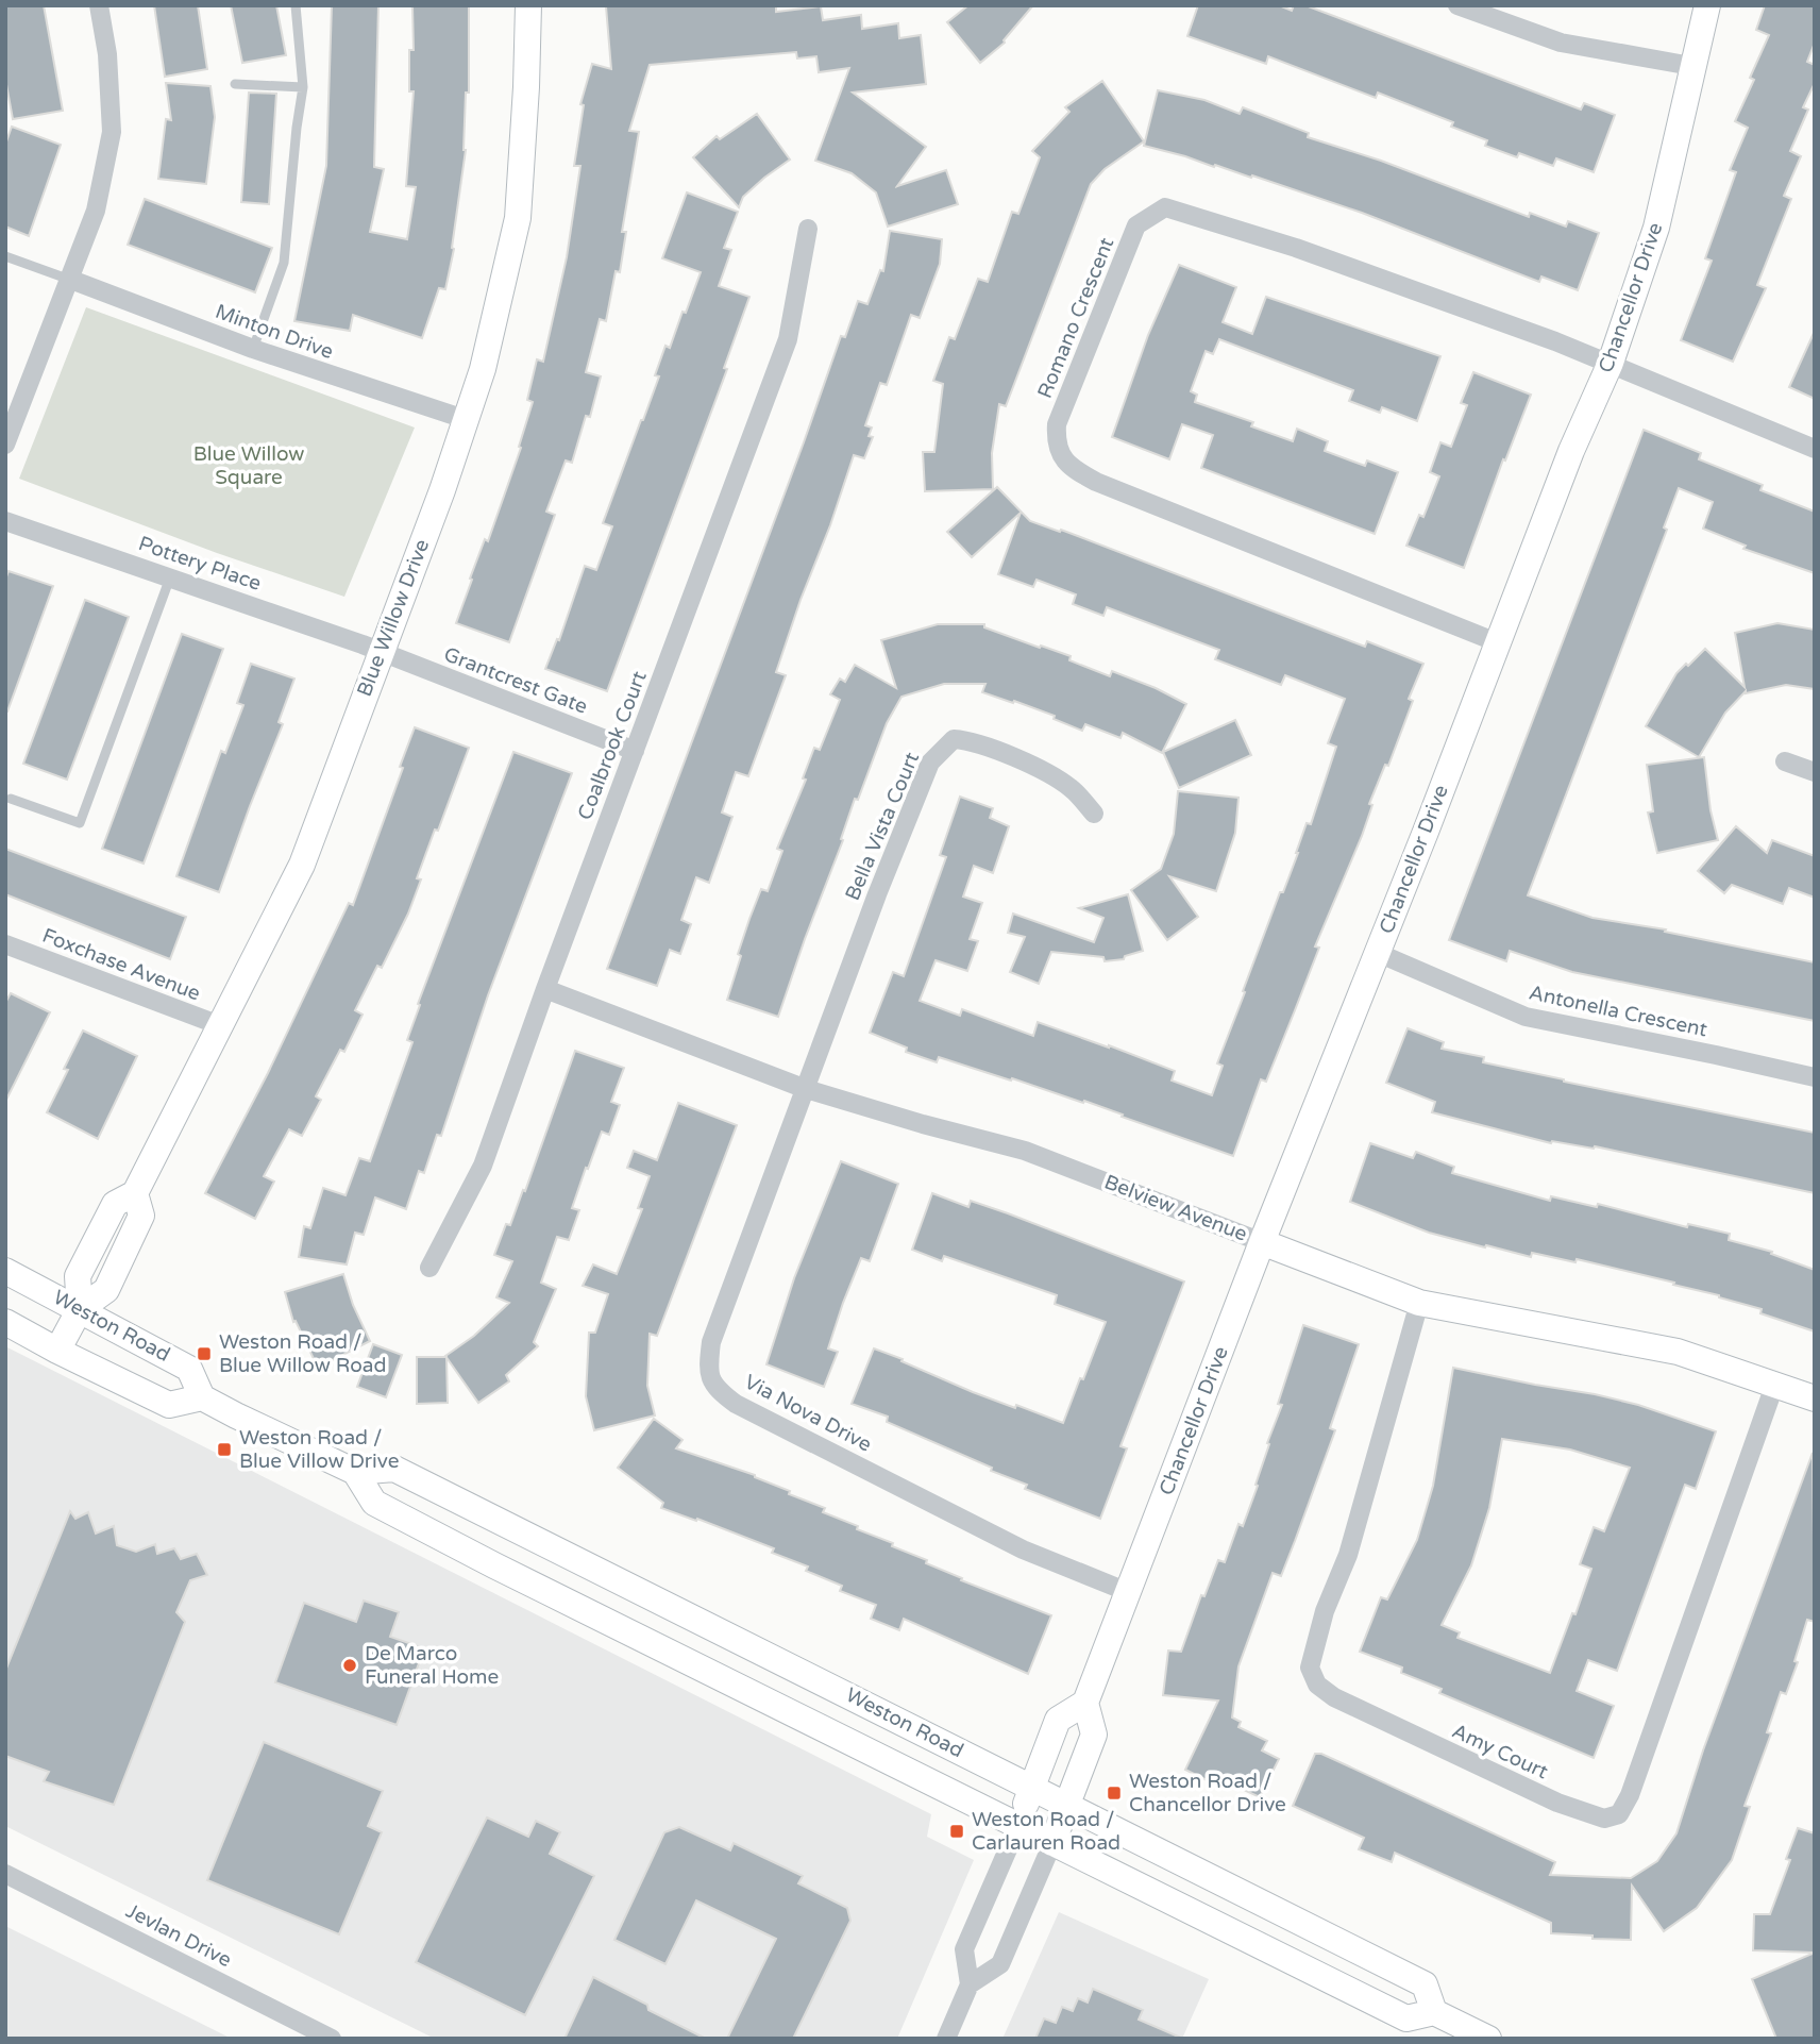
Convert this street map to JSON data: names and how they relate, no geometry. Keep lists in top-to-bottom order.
{
  "streets": {
    "street": [
      "Chancellor Drive",
      "Romano Crescent",
      "Minton Drive",
      "Pottery Place",
      "Blue Willow Drive",
      "Grantcrest Gate",
      "Coalbrook Court",
      "Bella Vista Court",
      "Foxchase Avenue",
      "Antonella Crescent",
      "Belview Avenue",
      "Weston Road",
      "Via Nova Drive",
      "Amy Court",
      "Jevlan Drive"
    ]
  },
  "crossings": [
    ["Chancellor Drive", "Romano Crescent"],
    ["Chancellor Drive", "Antonella Crescent"],
    ["Chancellor Drive", "Belview Avenue"],
    ["Chancellor Drive", "Via Nova Drive"],
    ["Minton Drive", "Blue Willow Drive"],
    ["Pottery Place", "Blue Willow Drive"],
    ["Pottery Place", "Grantcrest Gate"],
    ["Blue Willow Drive", "Grantcrest Gate"],
    ["Blue Willow Drive", "Foxchase Avenue"],
    ["Blue Willow Drive", "Weston Road"],
    ["Grantcrest Gate", "Coalbrook Court"],
    ["Coalbrook Court", "Belview Avenue"],
    ["Bella Vista Court", "Belview Avenue"],
    ["Bella Vista Court", "Via Nova Drive"],
    ["Belview Avenue", "Via Nova Drive"],
    ["Belview Avenue", "Amy Court"]
  ],
  "parks": ["Blue Willow Square"],
  "places": {
    "transit": [
      "Weston Road / Blue Willow Road",
      "Weston Road / Blue Villow Drive",
      "Weston Road / Chancellor Drive",
      "Weston Road / Carlauren Road"
    ],
    "other": ["De Marco Funeral Home"]
  }
}
